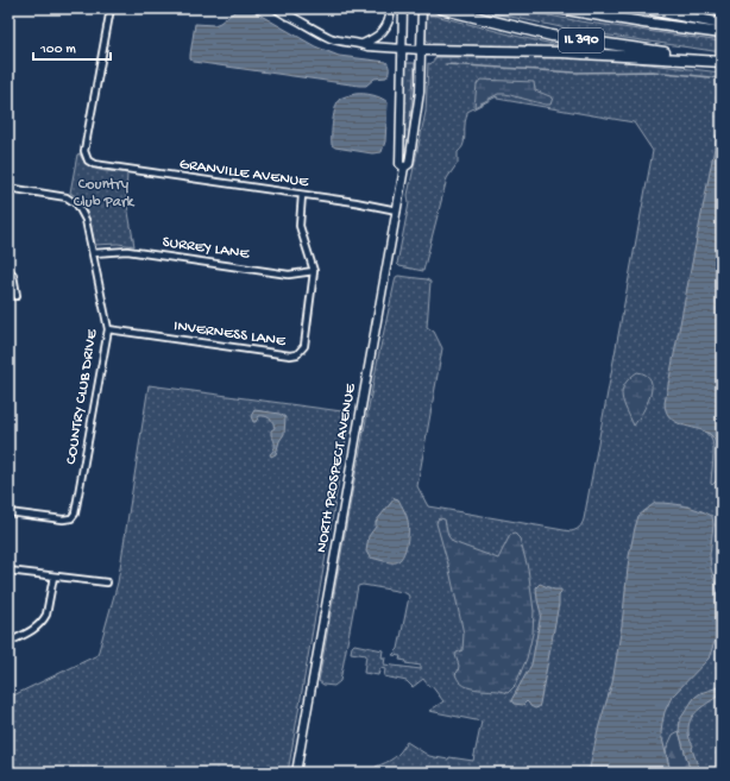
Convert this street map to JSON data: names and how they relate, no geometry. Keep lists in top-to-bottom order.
{
  "streets": {
    "highway": ["IL 390"],
    "main road": ["NORTH PROSPECT AVENUE"],
    "street": [
      "GRANVILLE AVENUE",
      "SURREY LANE",
      "INVERNESS LANE",
      "COUNTRY CLUB DRIVE"
    ]
  },
  "crossings": [
    ["GRANVILLE AVENUE", "INVERNESS LANE"],
    ["GRANVILLE AVENUE", "NORTH PROSPECT AVENUE"],
    ["SURREY LANE", "INVERNESS LANE"],
    ["SURREY LANE", "COUNTRY CLUB DRIVE"],
    ["INVERNESS LANE", "COUNTRY CLUB DRIVE"]
  ],
  "parks": ["Country Club Park"],
  "scale_bar": "100 m"
}
